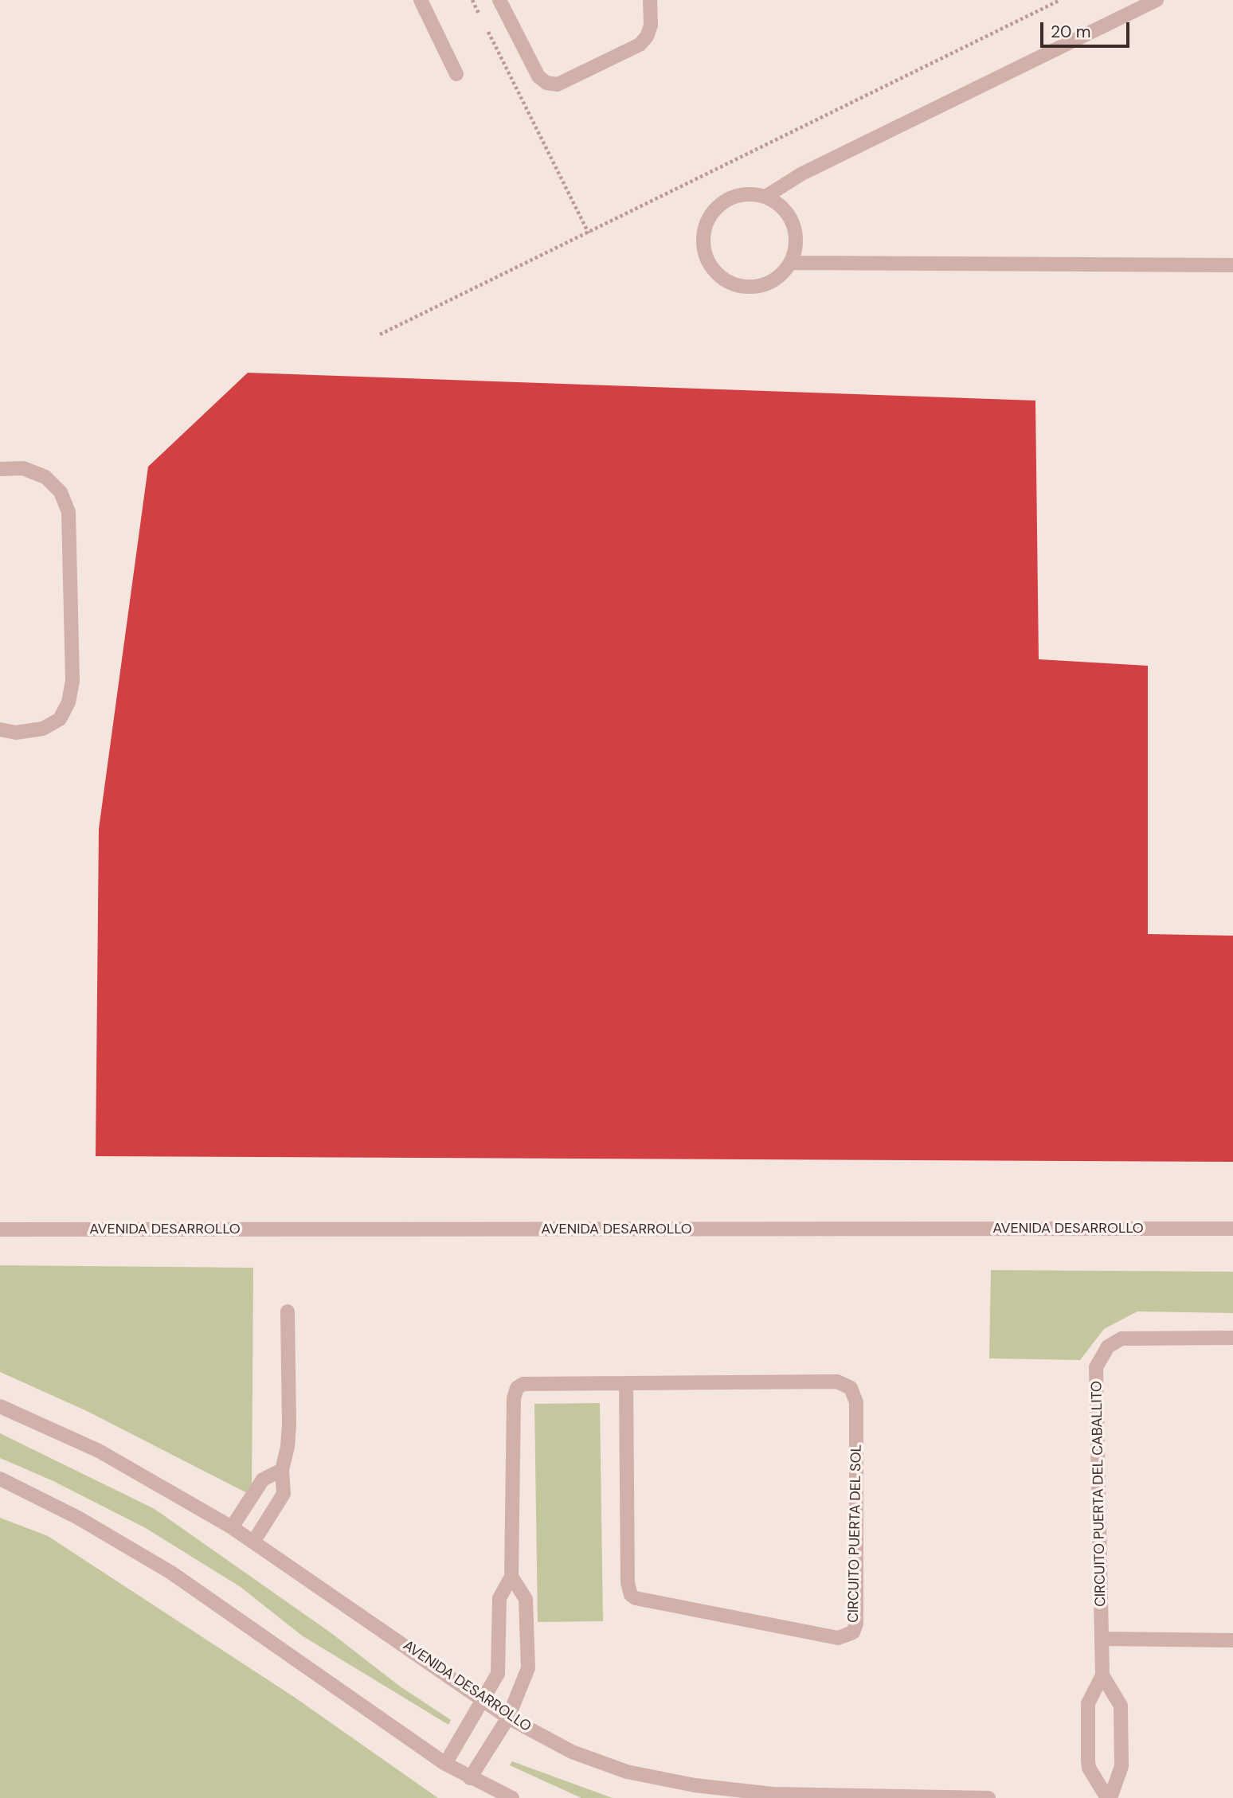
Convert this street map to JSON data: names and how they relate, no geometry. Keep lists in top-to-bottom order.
{
  "streets": {
    "street": ["AVENIDA DESARROLLO", "CIRCUITO PUERTA DEL CABALLITO", "CIRCUITO PUERTA DEL SOL"]
  },
  "crossings": [
    ["AVENIDA DESARROLLO", "CIRCUITO PUERTA DEL SOL"]
  ],
  "scale_bar": "20 m"
}
